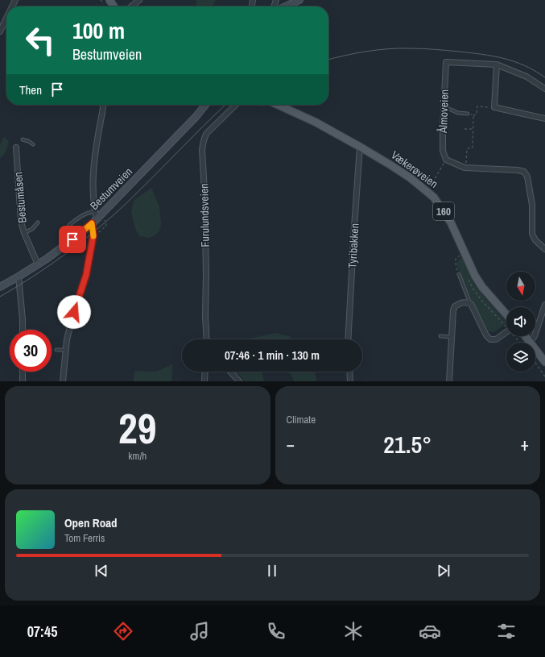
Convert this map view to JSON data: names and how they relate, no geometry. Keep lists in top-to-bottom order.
{
  "streets": {
    "main road": ["Vækerøveien", "160"],
    "street": [
      "Ålmoveien",
      "Bestumveien",
      "Bestumåsen",
      "Furulundsveien",
      "Tyribakken"
    ]
  },
  "crossings": [
    ["Vækerøveien", "Tyribakken"],
    ["Bestumveien", "Bestumåsen"]
  ],
  "north": "bottom",
  "page": {
    "turn": ["100 m", "Bestumveien"],
    "then": "Then",
    "limit": "30",
    "trip": "07:46 · 1 min · 130 m",
    "tile": [
      ["29", "km/h"],
      "Climate"
    ],
    "heat": ["−", "21.5°", "+"],
    "song": ["Open Road", "Tom Ferris"],
    "tabs": "07:45"
  }
}
